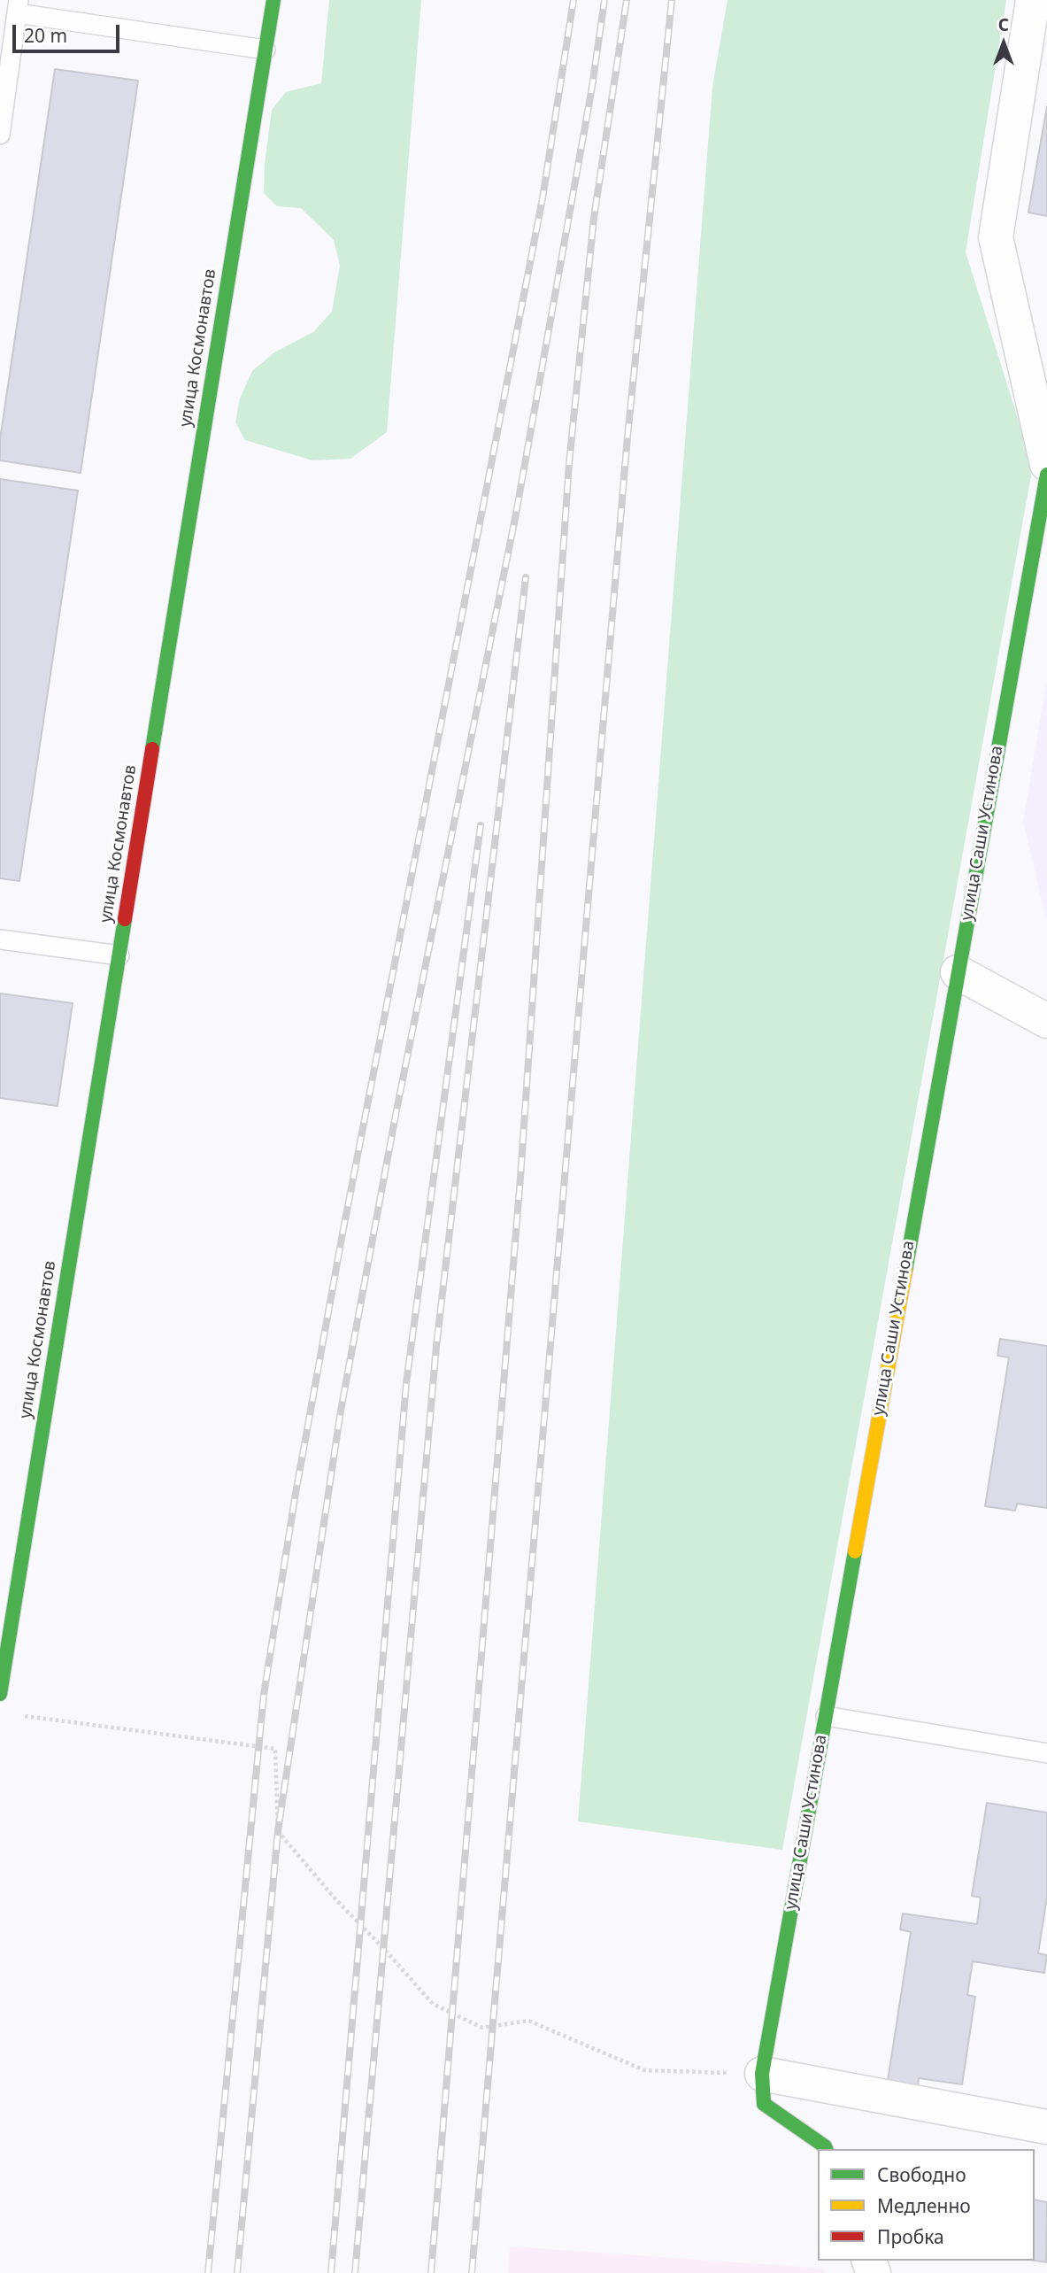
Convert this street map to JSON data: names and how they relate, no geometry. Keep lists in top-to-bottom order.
{
  "streets": {
    "street": ["улица Космонавтов", "улица Саши Устинова"]
  },
  "legend": ["Свободно", "Медленно", "Пробка"],
  "scale_bar": "20 m",
  "north": "top"
}
